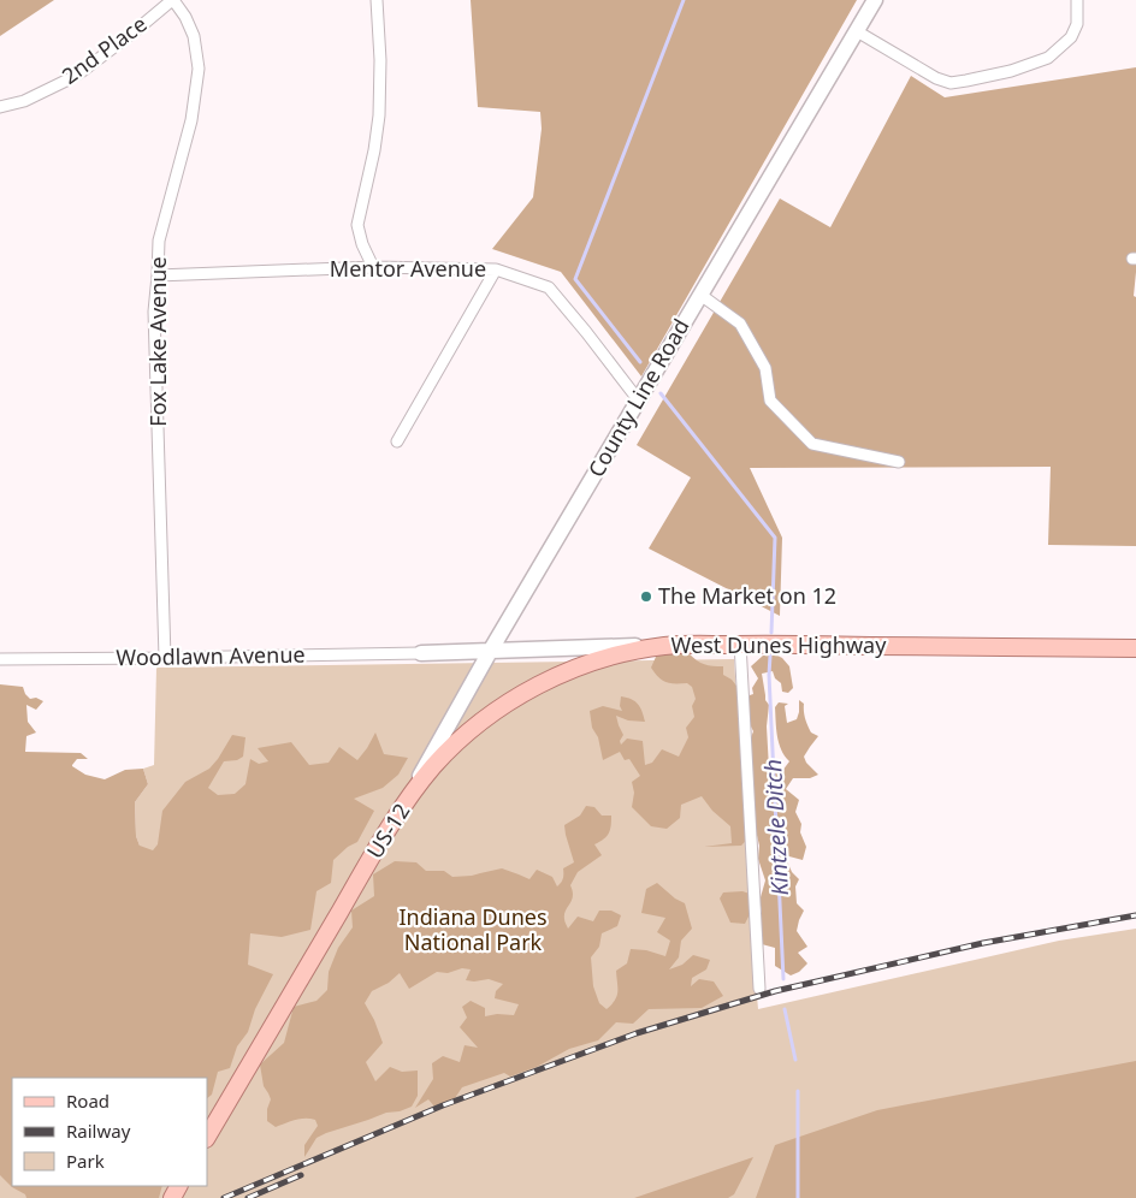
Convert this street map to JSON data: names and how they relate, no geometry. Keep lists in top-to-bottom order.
{
  "streets": {
    "main road": ["West Dunes Highway", "US-12"],
    "street": [
      "2nd Place",
      "Mentor Avenue",
      "Fox Lake Avenue",
      "County Line Road",
      "Woodlawn Avenue"
    ]
  },
  "crossings": [
    ["2nd Place", "Fox Lake Avenue"],
    ["Mentor Avenue", "Fox Lake Avenue"],
    ["Mentor Avenue", "County Line Road"],
    ["Fox Lake Avenue", "Woodlawn Avenue"],
    ["County Line Road", "West Dunes Highway"],
    ["County Line Road", "US-12"],
    ["West Dunes Highway", "Woodlawn Avenue"],
    ["West Dunes Highway", "US-12"]
  ],
  "water": ["Kintzele Ditch"],
  "parks": ["Indiana Dunes National Park"],
  "places": ["The Market on 12"],
  "legend": ["Road", "Railway", "Park"]
}
